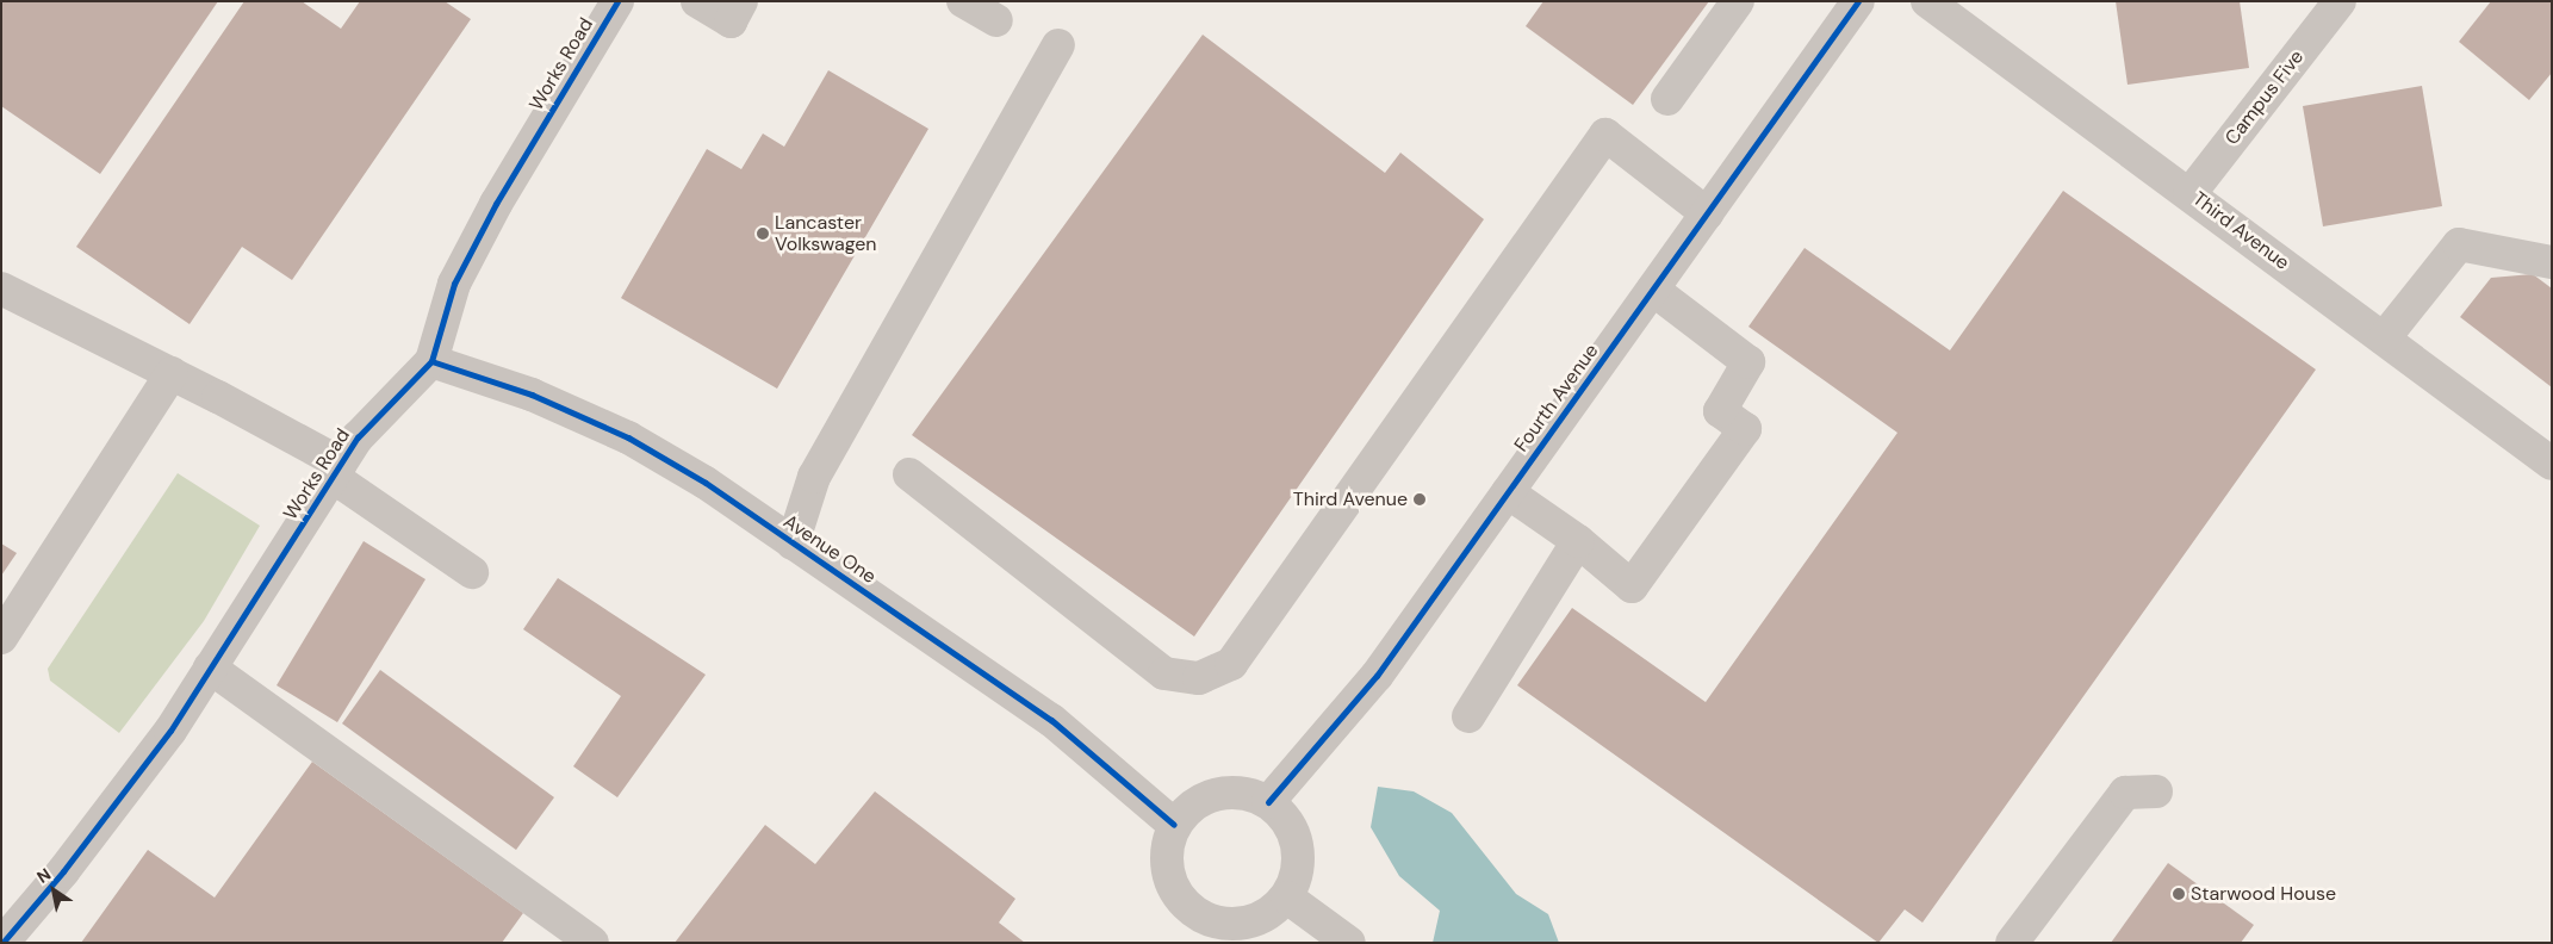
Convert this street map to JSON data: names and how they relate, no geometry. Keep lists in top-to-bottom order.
{
  "streets": {
    "street": [
      "Works Road",
      "Campus Five",
      "Third Avenue",
      "Fourth Avenue",
      "Avenue One"
    ]
  },
  "crossings": [
    ["Works Road", "Avenue One"],
    ["Campus Five", "Third Avenue"],
    ["Fourth Avenue", "Avenue One"]
  ],
  "places": ["Lancaster Volkswagen", "Third Avenue", "Starwood House"],
  "north": "top left"
}
